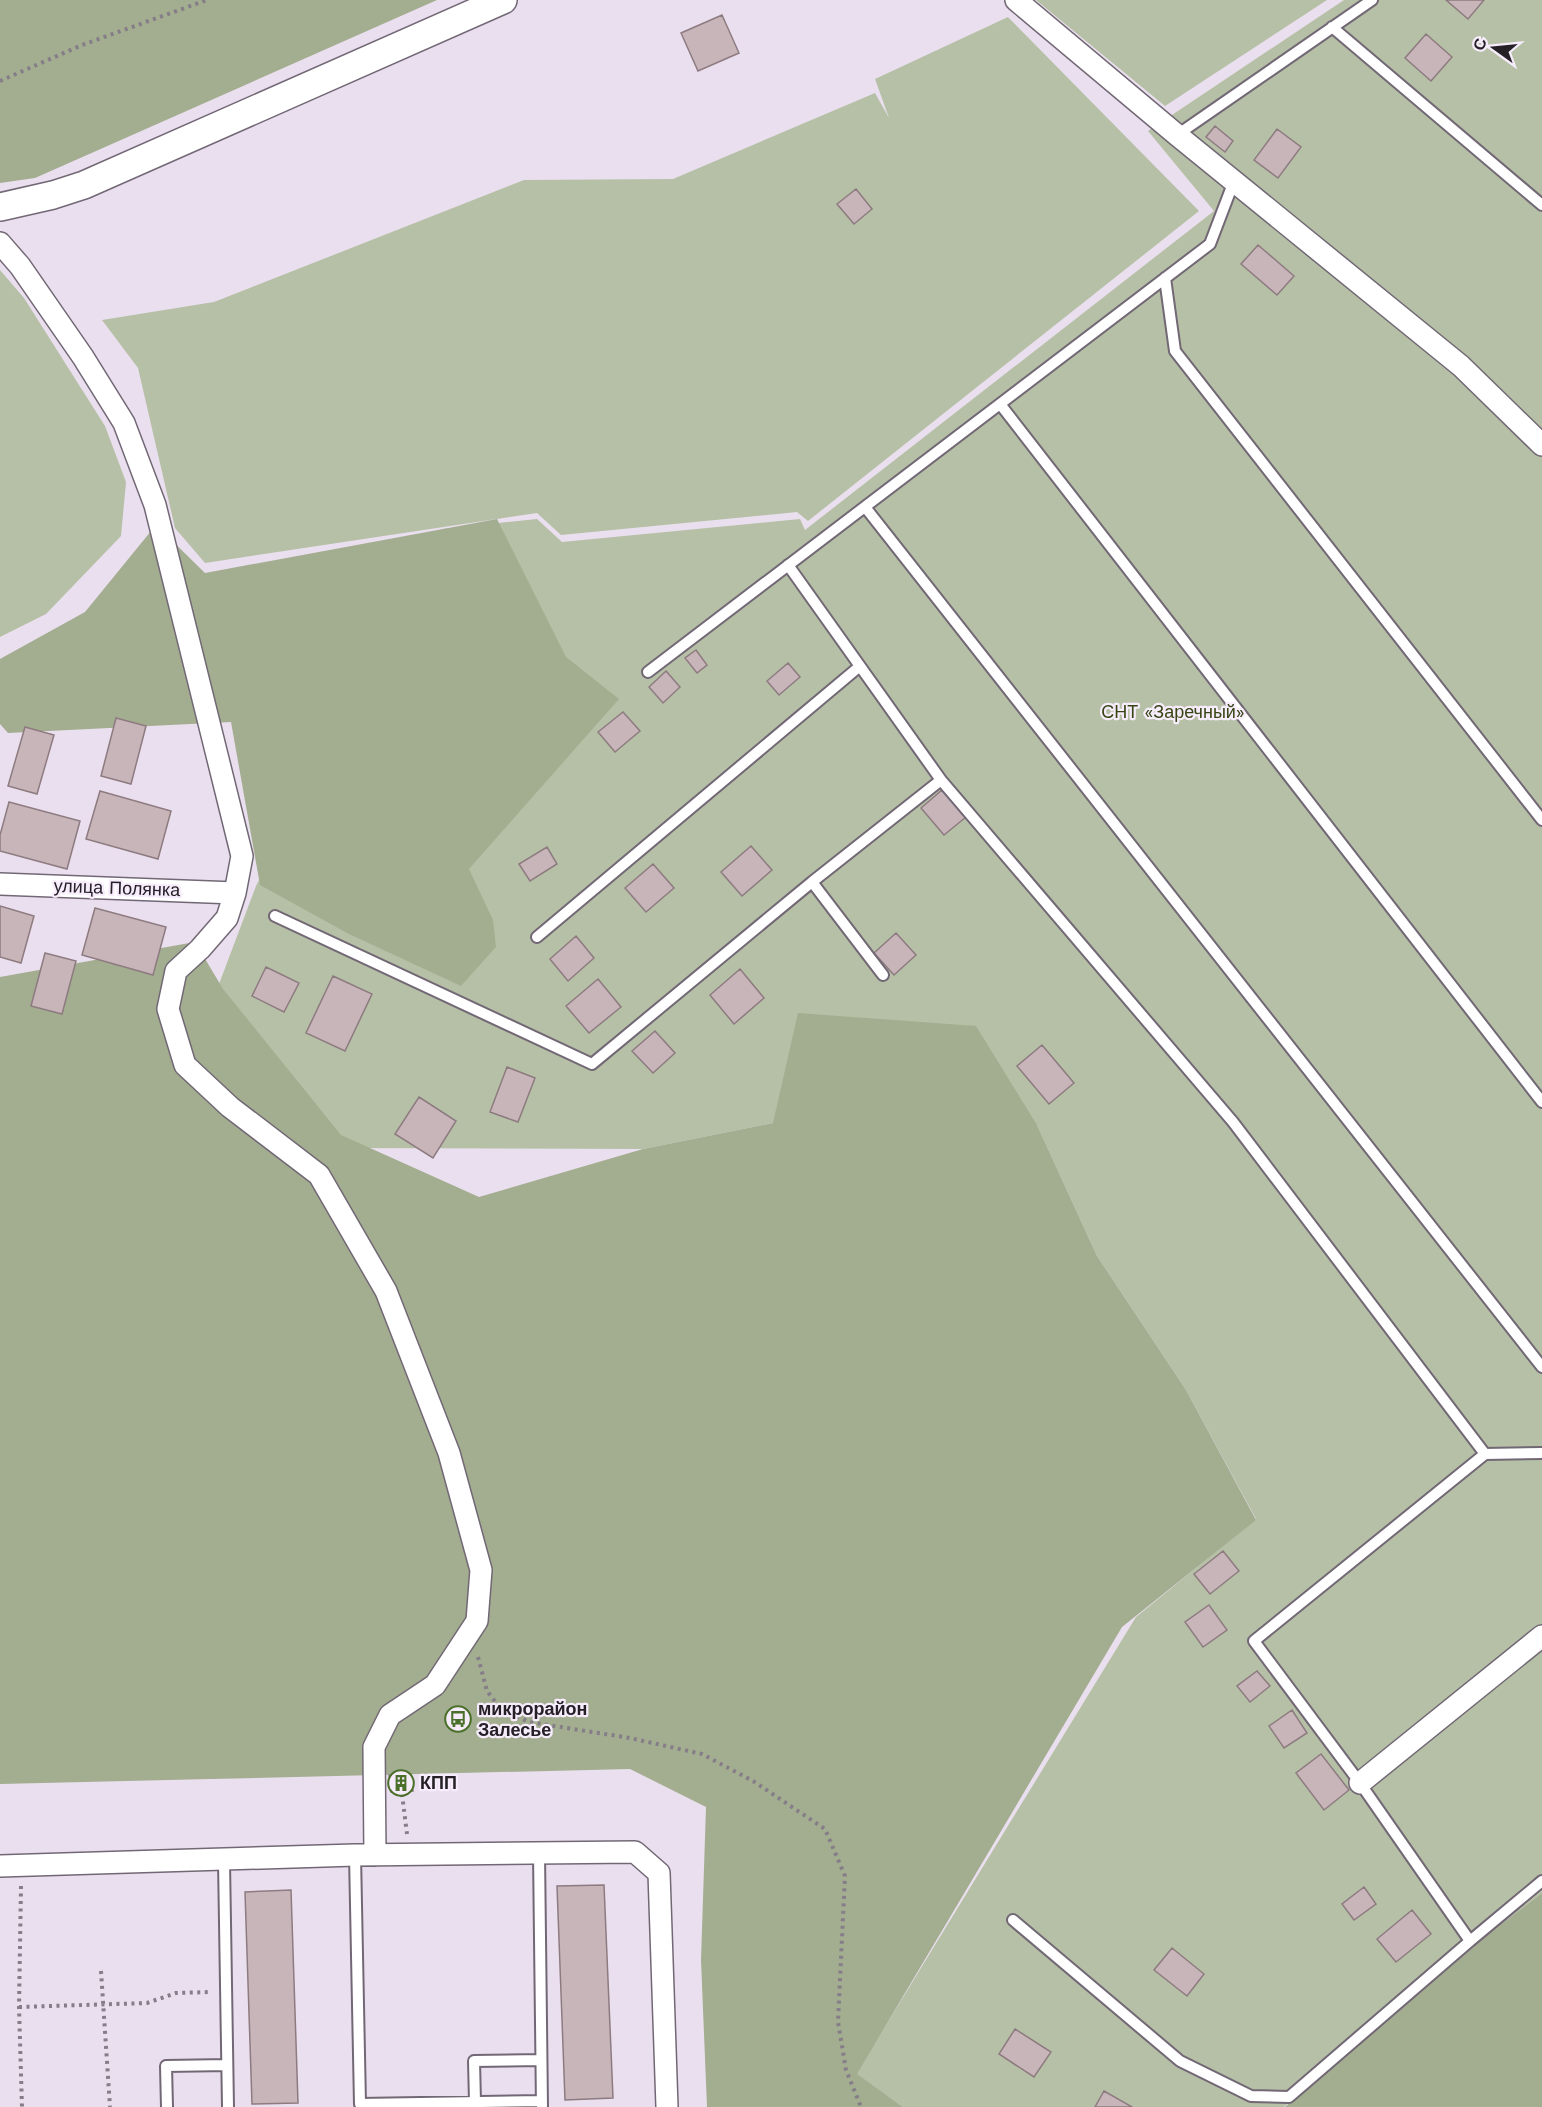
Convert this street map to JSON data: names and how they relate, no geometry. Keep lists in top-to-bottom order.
{
  "streets": {
    "street": ["улица Полянка"]
  },
  "parks": ["СНТ «Заречный»"],
  "places": {
    "bus stop": ["микрорайон Залесье"],
    "building": ["КПП"]
  },
  "north": "left"
}
